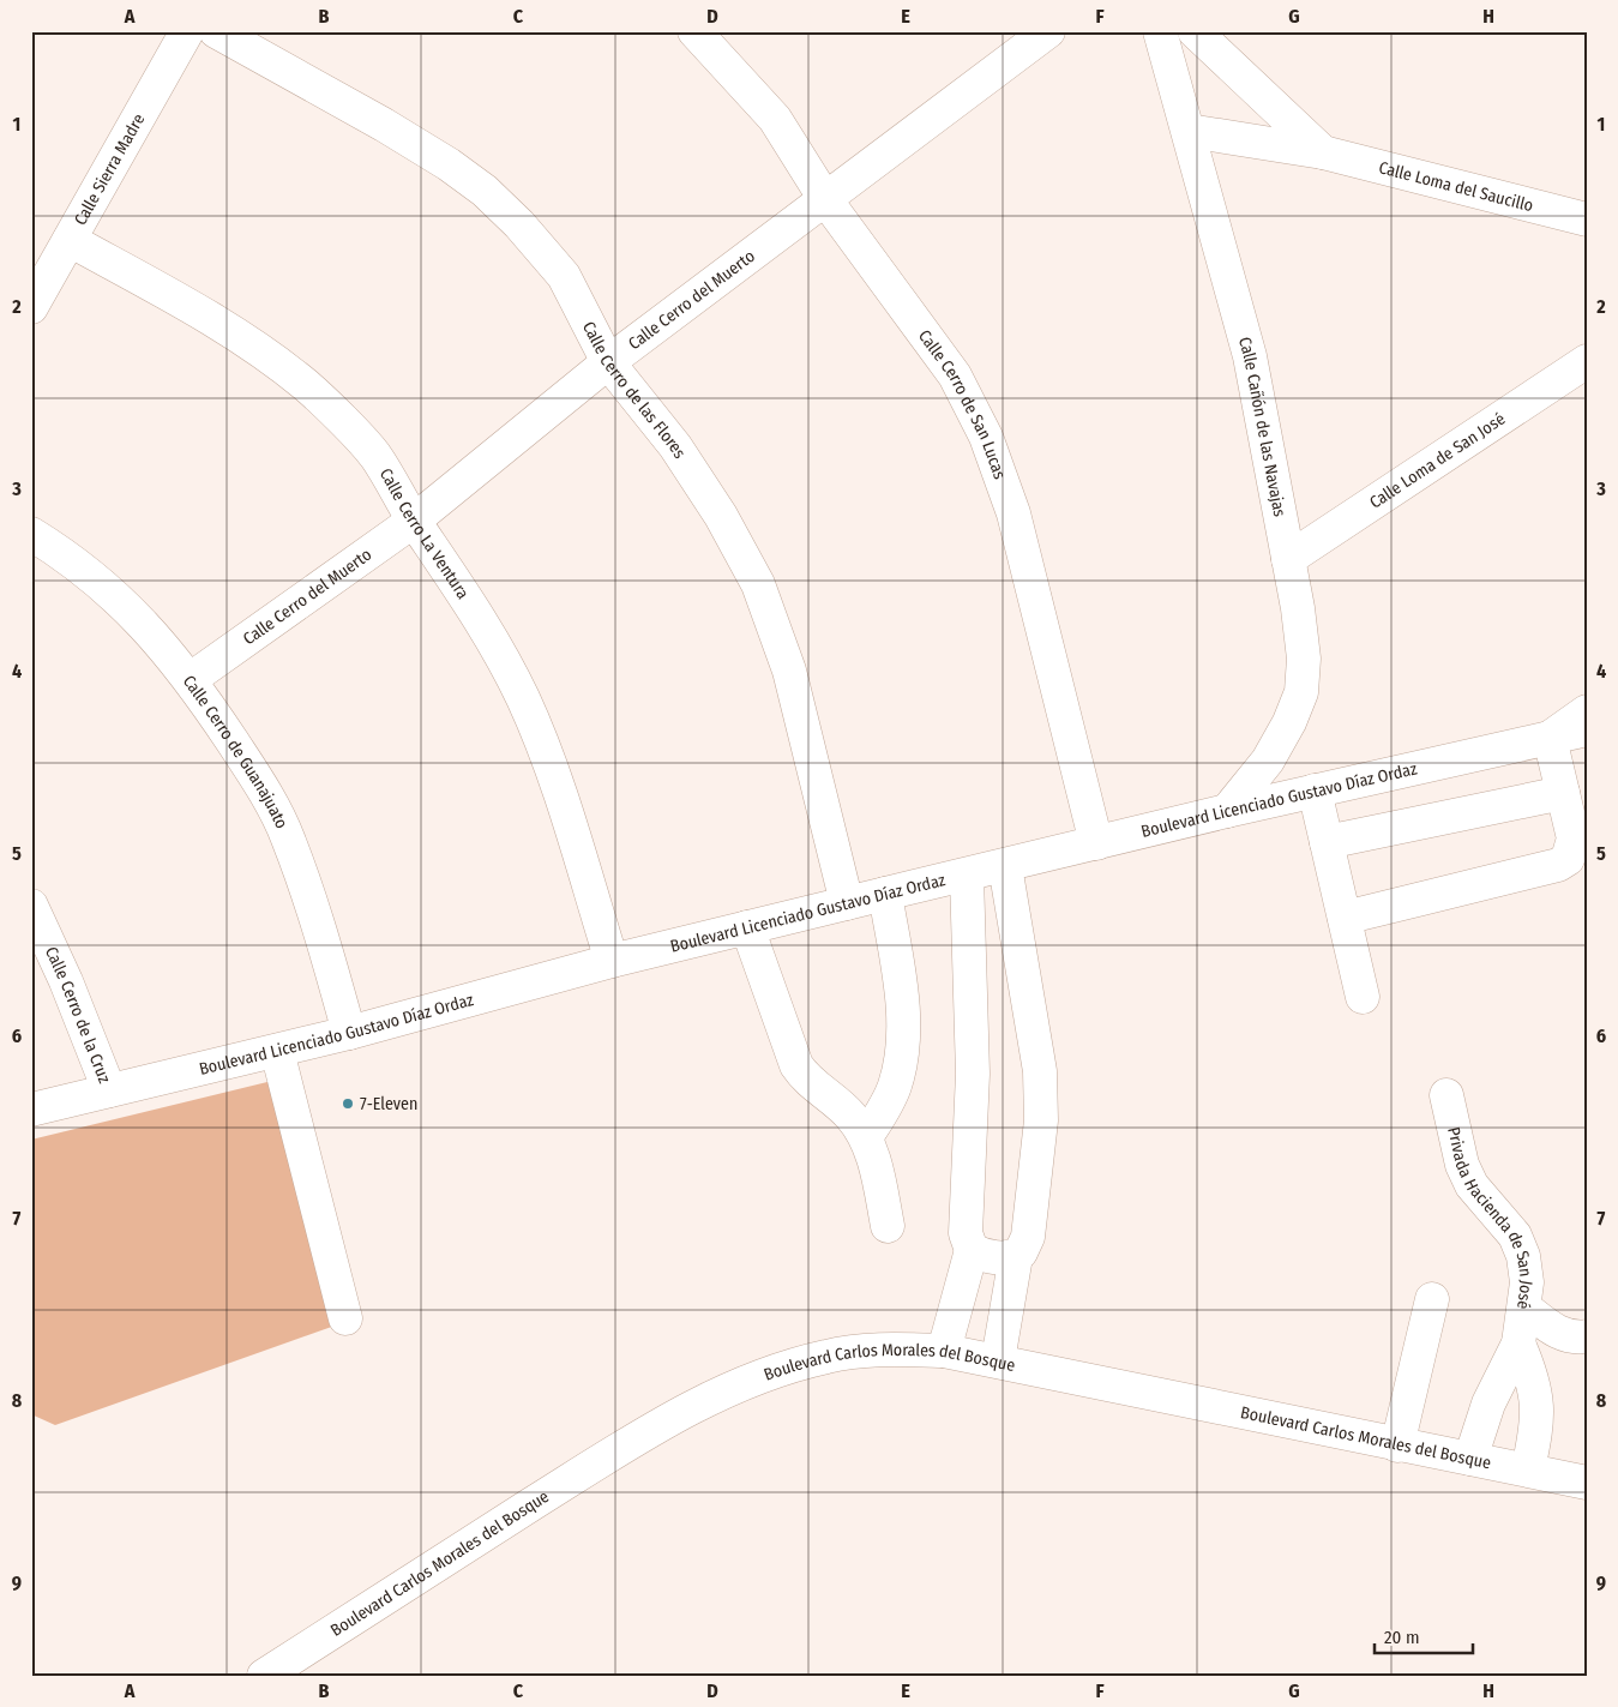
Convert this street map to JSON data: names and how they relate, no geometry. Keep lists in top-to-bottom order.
{
  "streets": {
    "street": [
      "Calle Sierra Madre",
      "Calle Loma del Saucillo",
      "Calle Cerro del Muerto",
      "Calle Cerro de las Flores",
      "Calle Cerro de San Lucas",
      "Calle Cañón de las Navajas",
      "Calle Loma de San José",
      "Calle Cerro La Ventura",
      "Calle Cerro de Guanajuato",
      "Boulevard Licenciado Gustavo Díaz Ordaz",
      "Calle Cerro de la Cruz",
      "Privada Hacienda de San José",
      "Boulevard Carlos Morales del Bosque"
    ]
  },
  "crossings": [
    ["Calle Sierra Madre", "Calle Cerro La Ventura"],
    ["Calle Loma del Saucillo", "Calle Cañón de las Navajas"],
    ["Calle Cerro del Muerto", "Calle Cerro de las Flores"],
    ["Calle Cerro del Muerto", "Calle Cerro de San Lucas"],
    ["Calle Cerro del Muerto", "Calle Cerro La Ventura"],
    ["Calle Cerro del Muerto", "Calle Cerro de Guanajuato"],
    ["Calle Cerro de las Flores", "Boulevard Licenciado Gustavo Díaz Ordaz"],
    ["Calle Cerro de San Lucas", "Boulevard Licenciado Gustavo Díaz Ordaz"],
    ["Calle Cañón de las Navajas", "Calle Loma de San José"],
    ["Calle Cañón de las Navajas", "Boulevard Licenciado Gustavo Díaz Ordaz"],
    ["Calle Cerro La Ventura", "Boulevard Licenciado Gustavo Díaz Ordaz"],
    ["Calle Cerro de Guanajuato", "Boulevard Licenciado Gustavo Díaz Ordaz"],
    ["Boulevard Licenciado Gustavo Díaz Ordaz", "Calle Cerro de la Cruz"]
  ],
  "places": ["7-Eleven"],
  "scale_bar": "20 m",
  "grid": {
    "columns": [
      "A",
      "B",
      "C",
      "D",
      "E",
      "F",
      "G",
      "H"
    ],
    "rows": [
      "1",
      "2",
      "3",
      "4",
      "5",
      "6",
      "7",
      "8",
      "9"
    ]
  }
}
